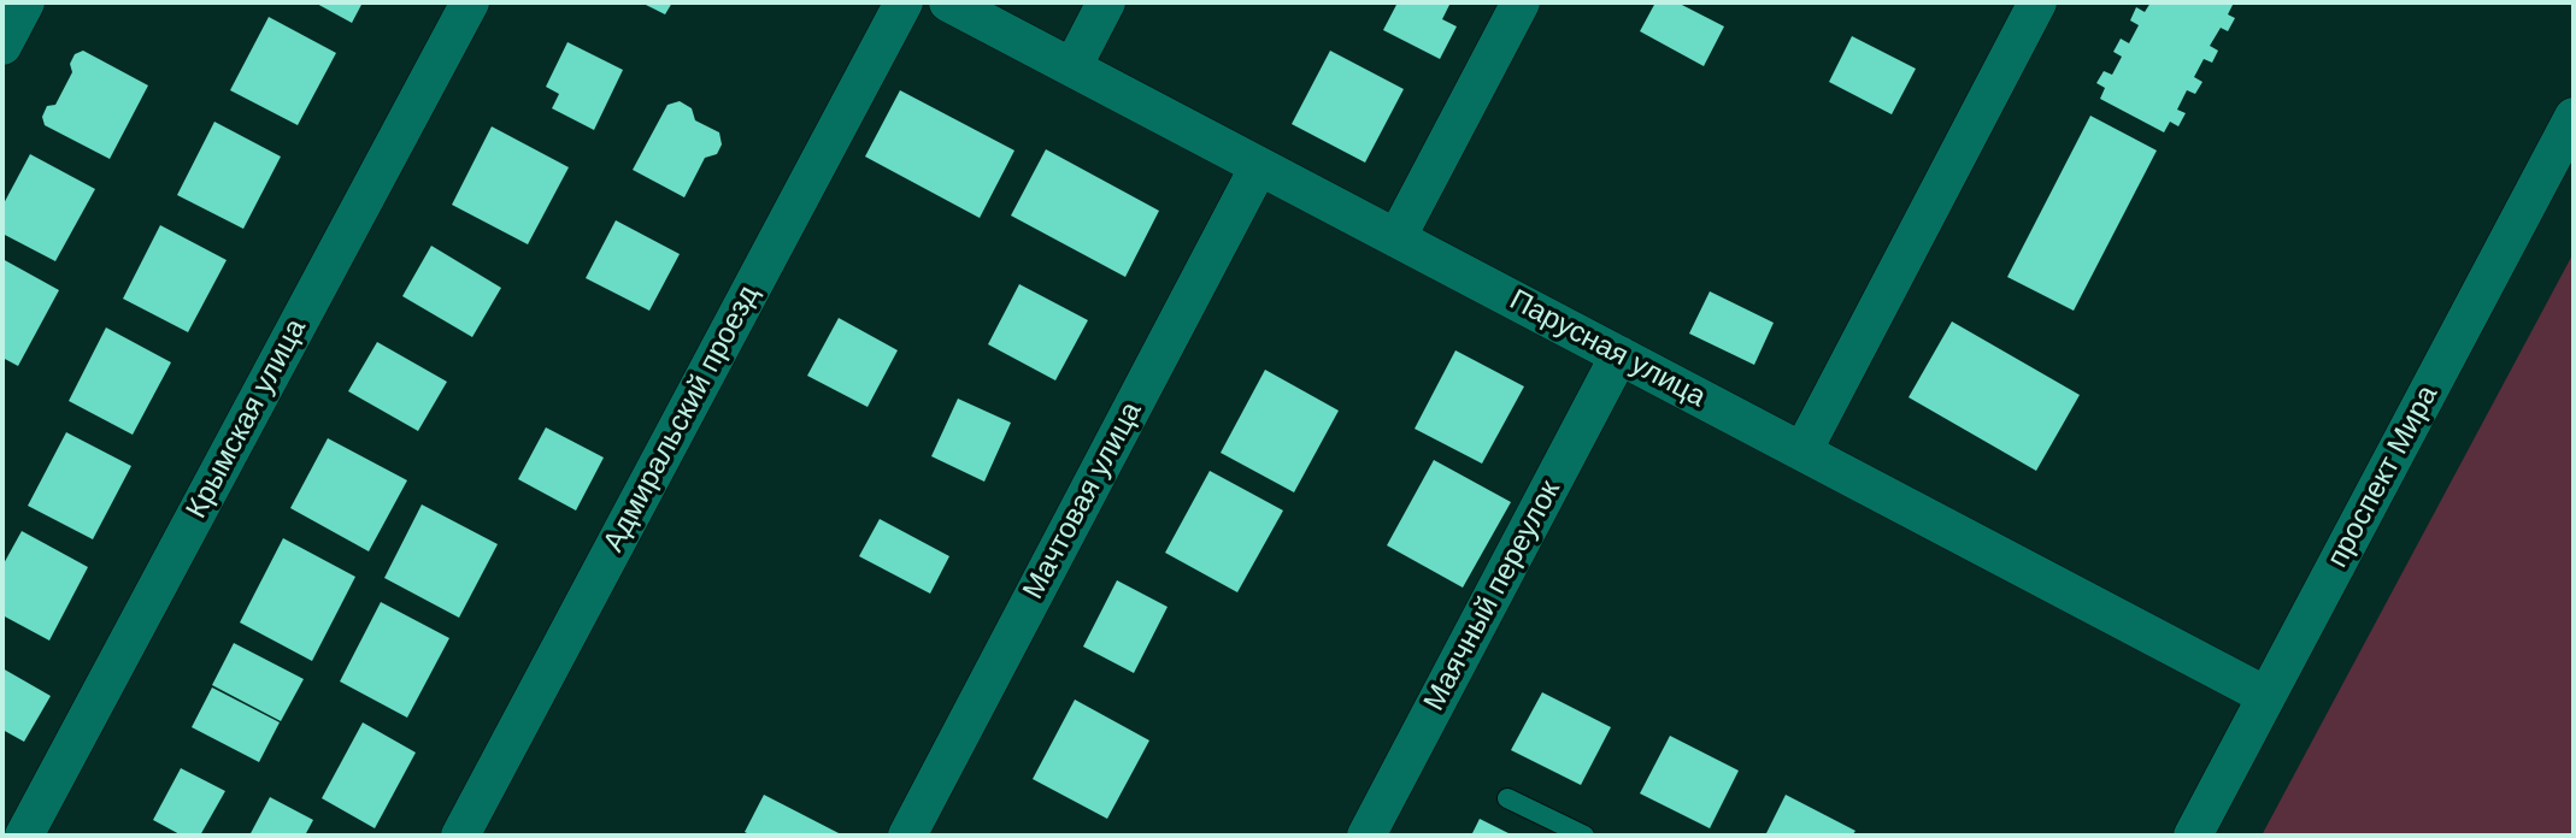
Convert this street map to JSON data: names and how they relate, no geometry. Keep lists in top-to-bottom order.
{
  "streets": {
    "street": [
      "Парусная улица",
      "Крымская улица",
      "Адмиральский проезд",
      "проспект Мира",
      "Мачтовая улица",
      "Маячный переулок"
    ]
  },
  "crossings": [
    ["Парусная улица", "проспект Мира"],
    ["Парусная улица", "Мачтовая улица"],
    ["Парусная улица", "Маячный переулок"]
  ]
}
